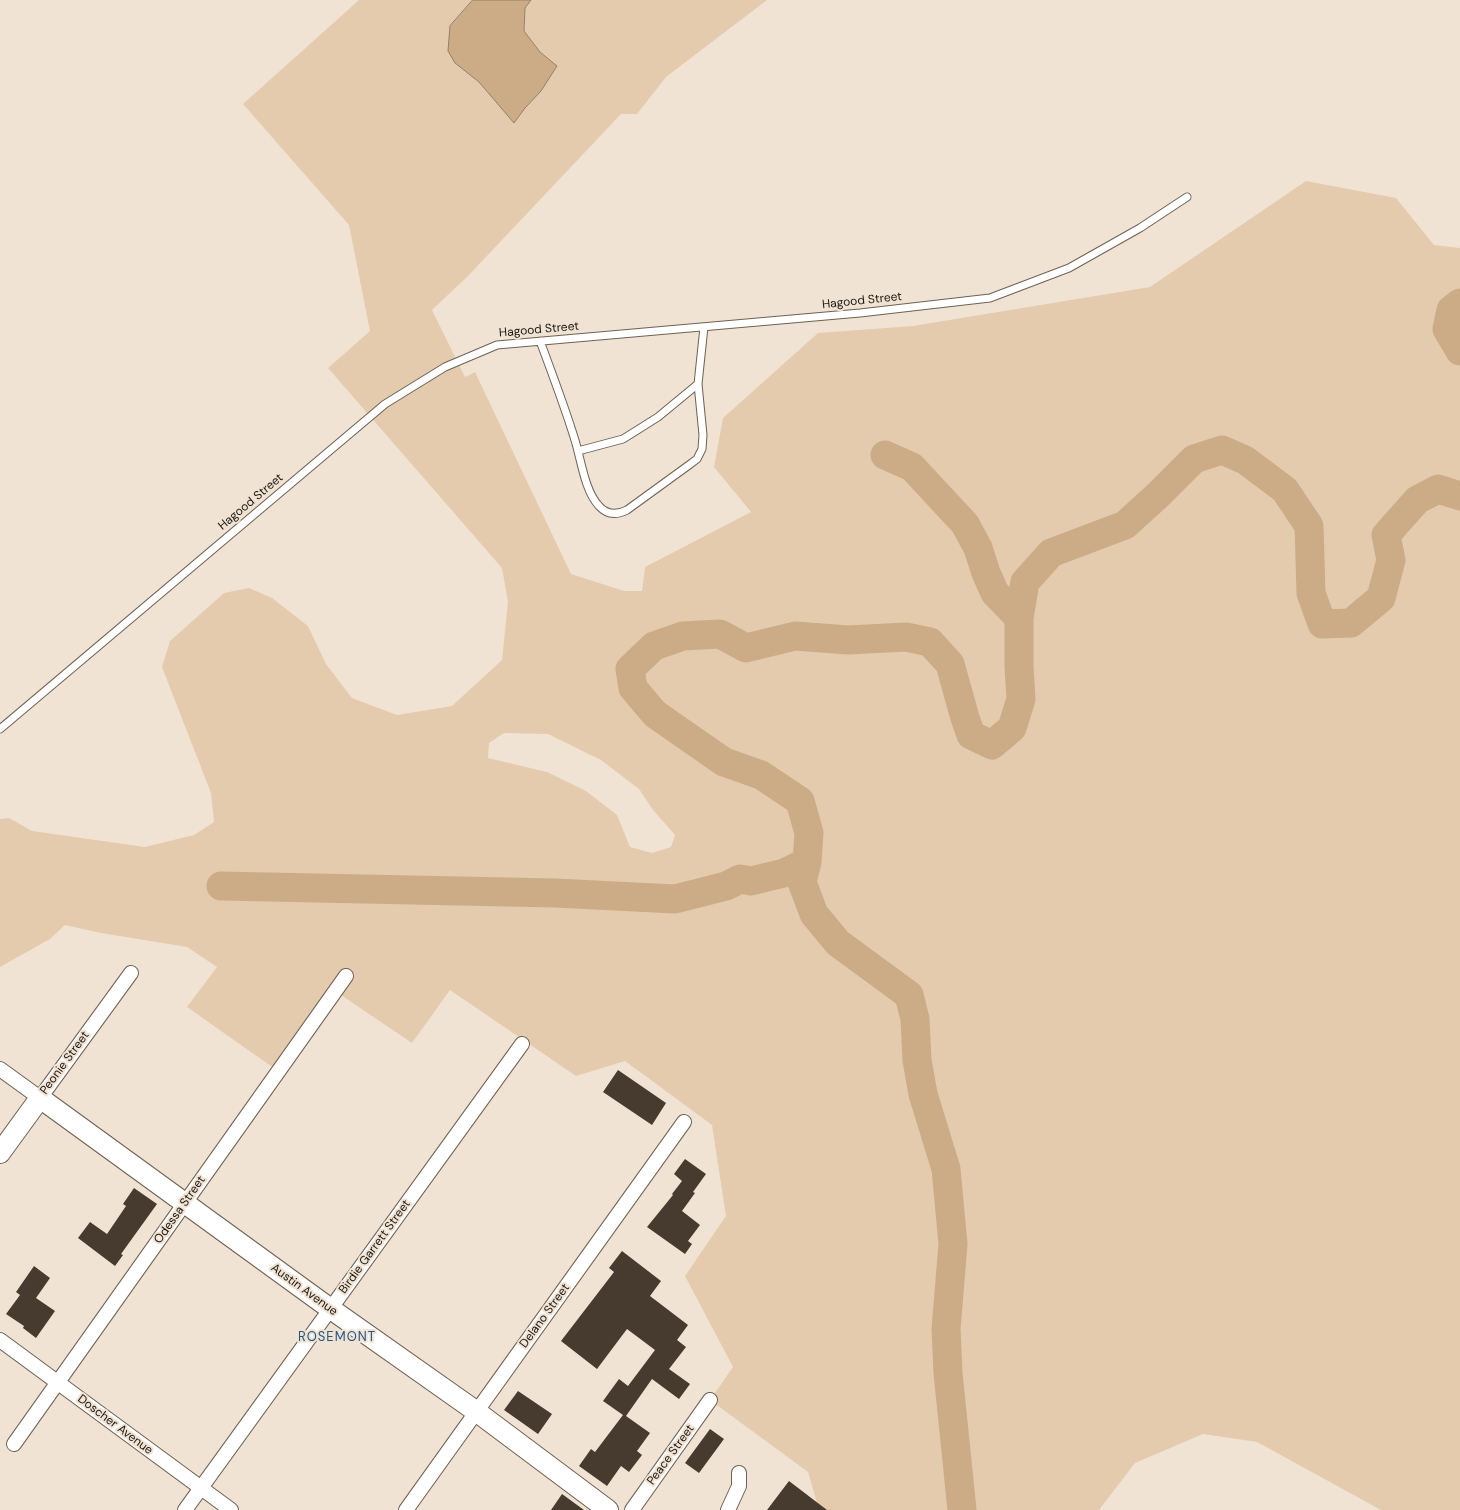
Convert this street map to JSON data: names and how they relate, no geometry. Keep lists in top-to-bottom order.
{
  "streets": {
    "street": [
      "Peonie Street",
      "Odessa Street",
      "Birdie Garrett Street",
      "Austin Avenue",
      "Delano Street",
      "Doscher Avenue",
      "Peace Street"
    ],
    "lane": ["Hagood Street"]
  },
  "crossings": [
    ["Peonie Street", "Austin Avenue"],
    ["Odessa Street", "Austin Avenue"],
    ["Odessa Street", "Doscher Avenue"],
    ["Birdie Garrett Street", "Austin Avenue"],
    ["Birdie Garrett Street", "Doscher Avenue"],
    ["Austin Avenue", "Delano Street"]
  ],
  "districts": ["ROSEMONT"]
}
